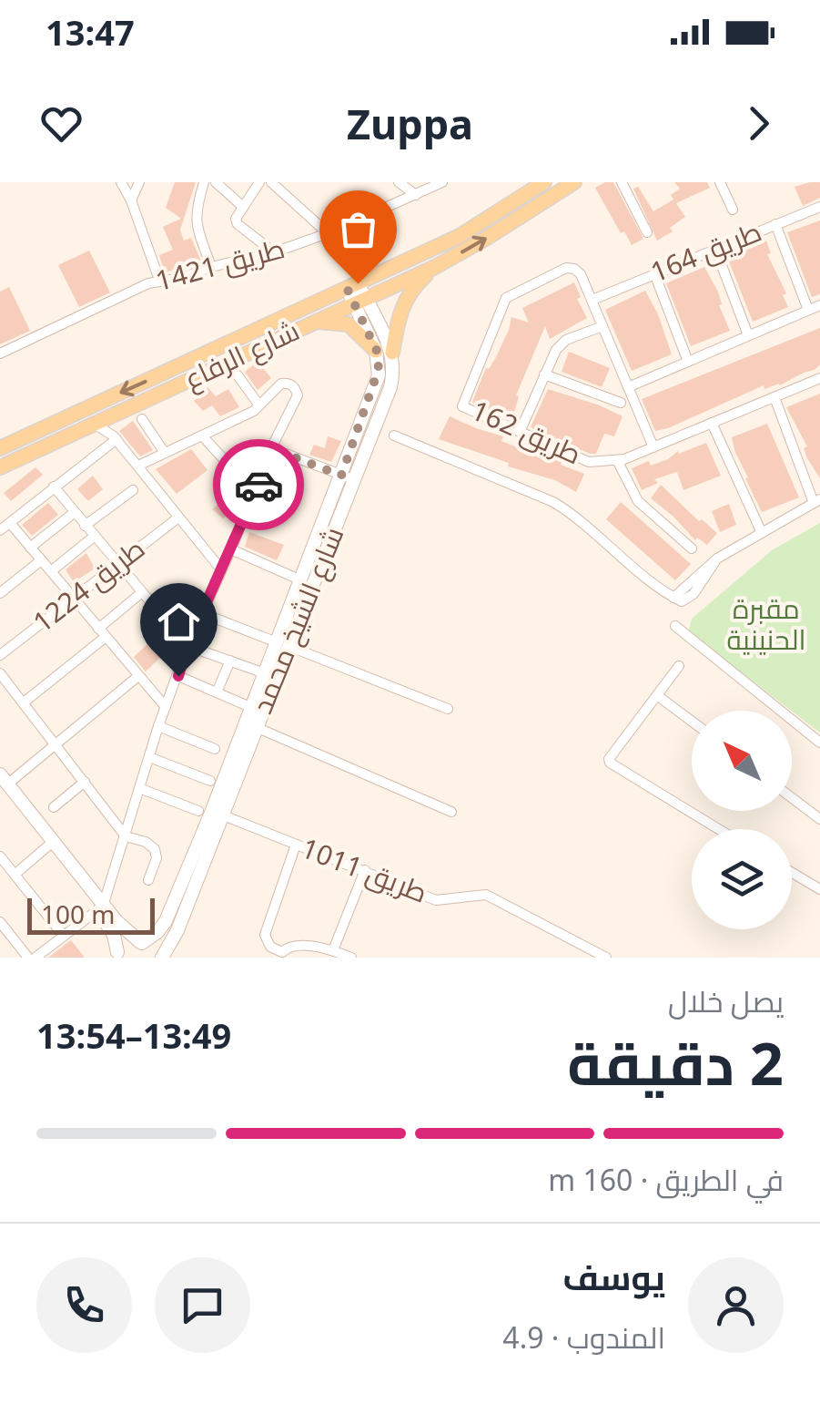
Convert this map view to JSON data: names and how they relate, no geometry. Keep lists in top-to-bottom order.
{
  "streets": {
    "main road": ["شارع الرفاع"],
    "street": [
      "طريق 164",
      "طريق 1421",
      "طريق 162",
      "طريق 1224",
      "شارع الشيخ محمد",
      "طريق 1011"
    ]
  },
  "crossings": [
    ["طريق 164", "طريق 162"],
    ["شارع الشيخ محمد", "طريق 1011"]
  ],
  "parks": ["مقبرة الحنينية"],
  "scale_bar": "100 m",
  "north": "top left",
  "page": {
    "status": "13:47",
    "header": "Zuppa",
    "scale": "100 m",
    "heading": ["2 دقيقة", "يصل خلال", "13:49–13:54"],
    "panel": ["يوسف", "المندوب · 4.9"],
    "bar": "في الطريق · 160 m"
  }
}
